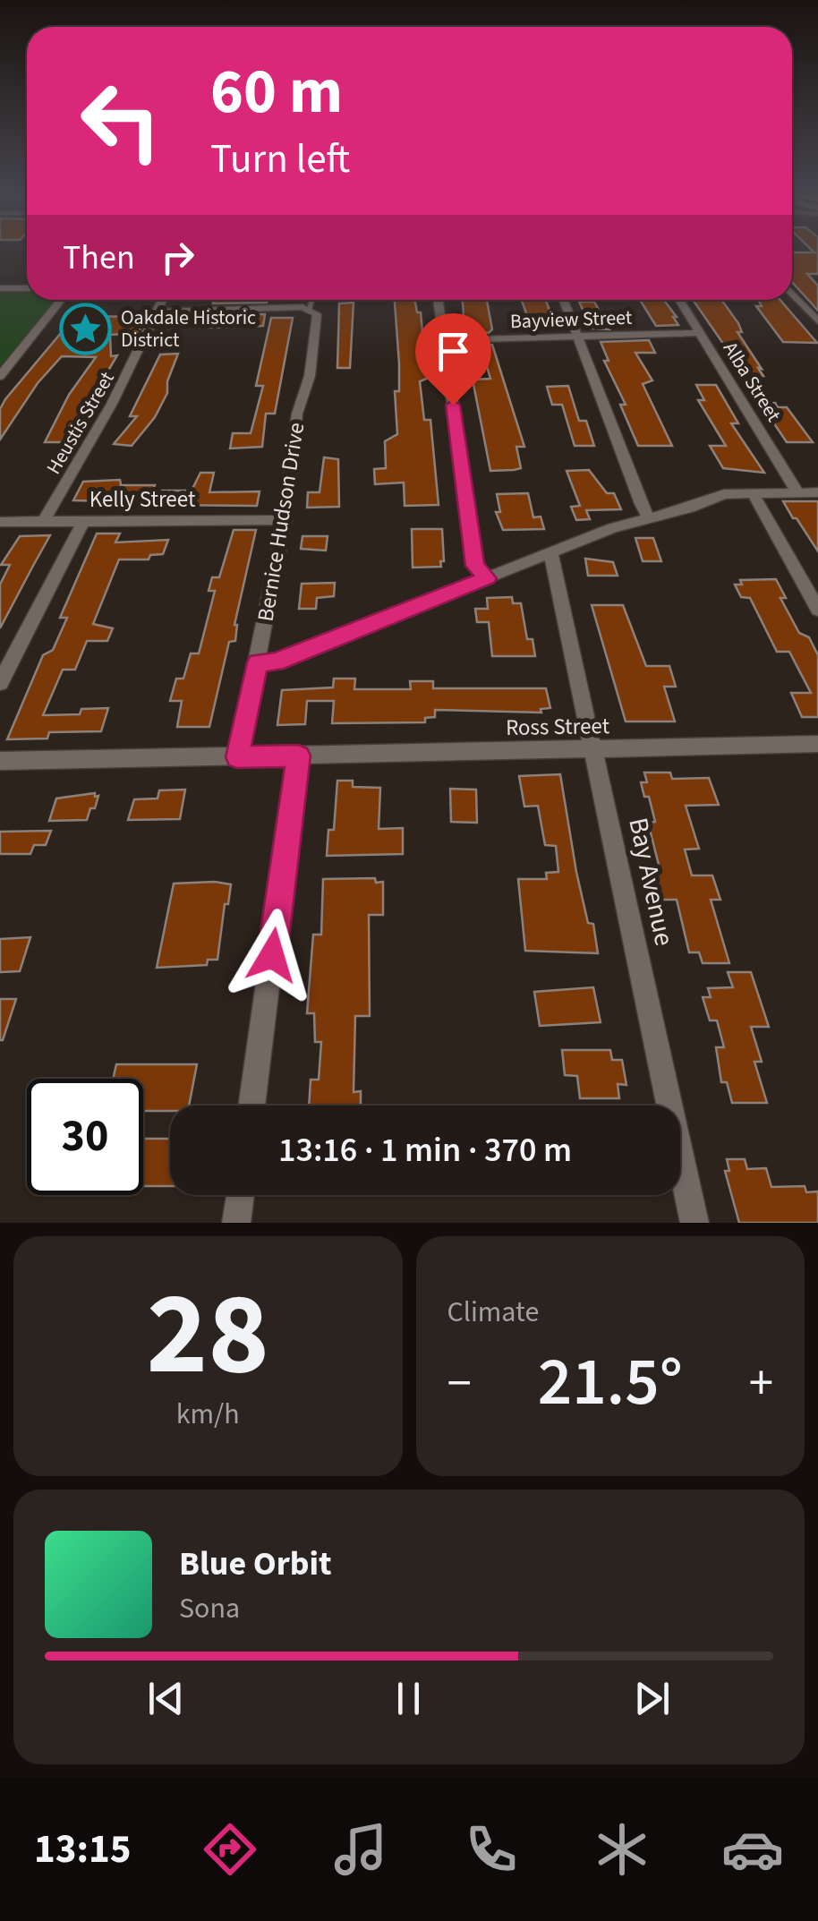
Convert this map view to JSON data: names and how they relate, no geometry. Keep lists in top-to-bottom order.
{
  "streets": {
    "street": [
      "Bayview Street",
      "Alba Street",
      "Heustis Street",
      "Kelly Street",
      "Bernice Hudson Drive",
      "Ross Street",
      "Bay Avenue"
    ]
  },
  "crossings": [
    ["Bayview Street", "Alba Street"],
    ["Heustis Street", "Kelly Street"],
    ["Kelly Street", "Bernice Hudson Drive"],
    ["Bernice Hudson Drive", "Ross Street"],
    ["Ross Street", "Bay Avenue"]
  ],
  "places": {
    "place": ["Oakdale Historic District"]
  },
  "page": {
    "turn": ["60 m", "Turn left"],
    "then": "Then",
    "limit": "30",
    "trip": "13:16 · 1 min · 370 m",
    "tile": [
      ["28", "km/h"],
      "Climate"
    ],
    "heat": ["−", "21.5°", "+"],
    "song": ["Blue Orbit", "Sona"],
    "tabs": "13:15"
  }
}
